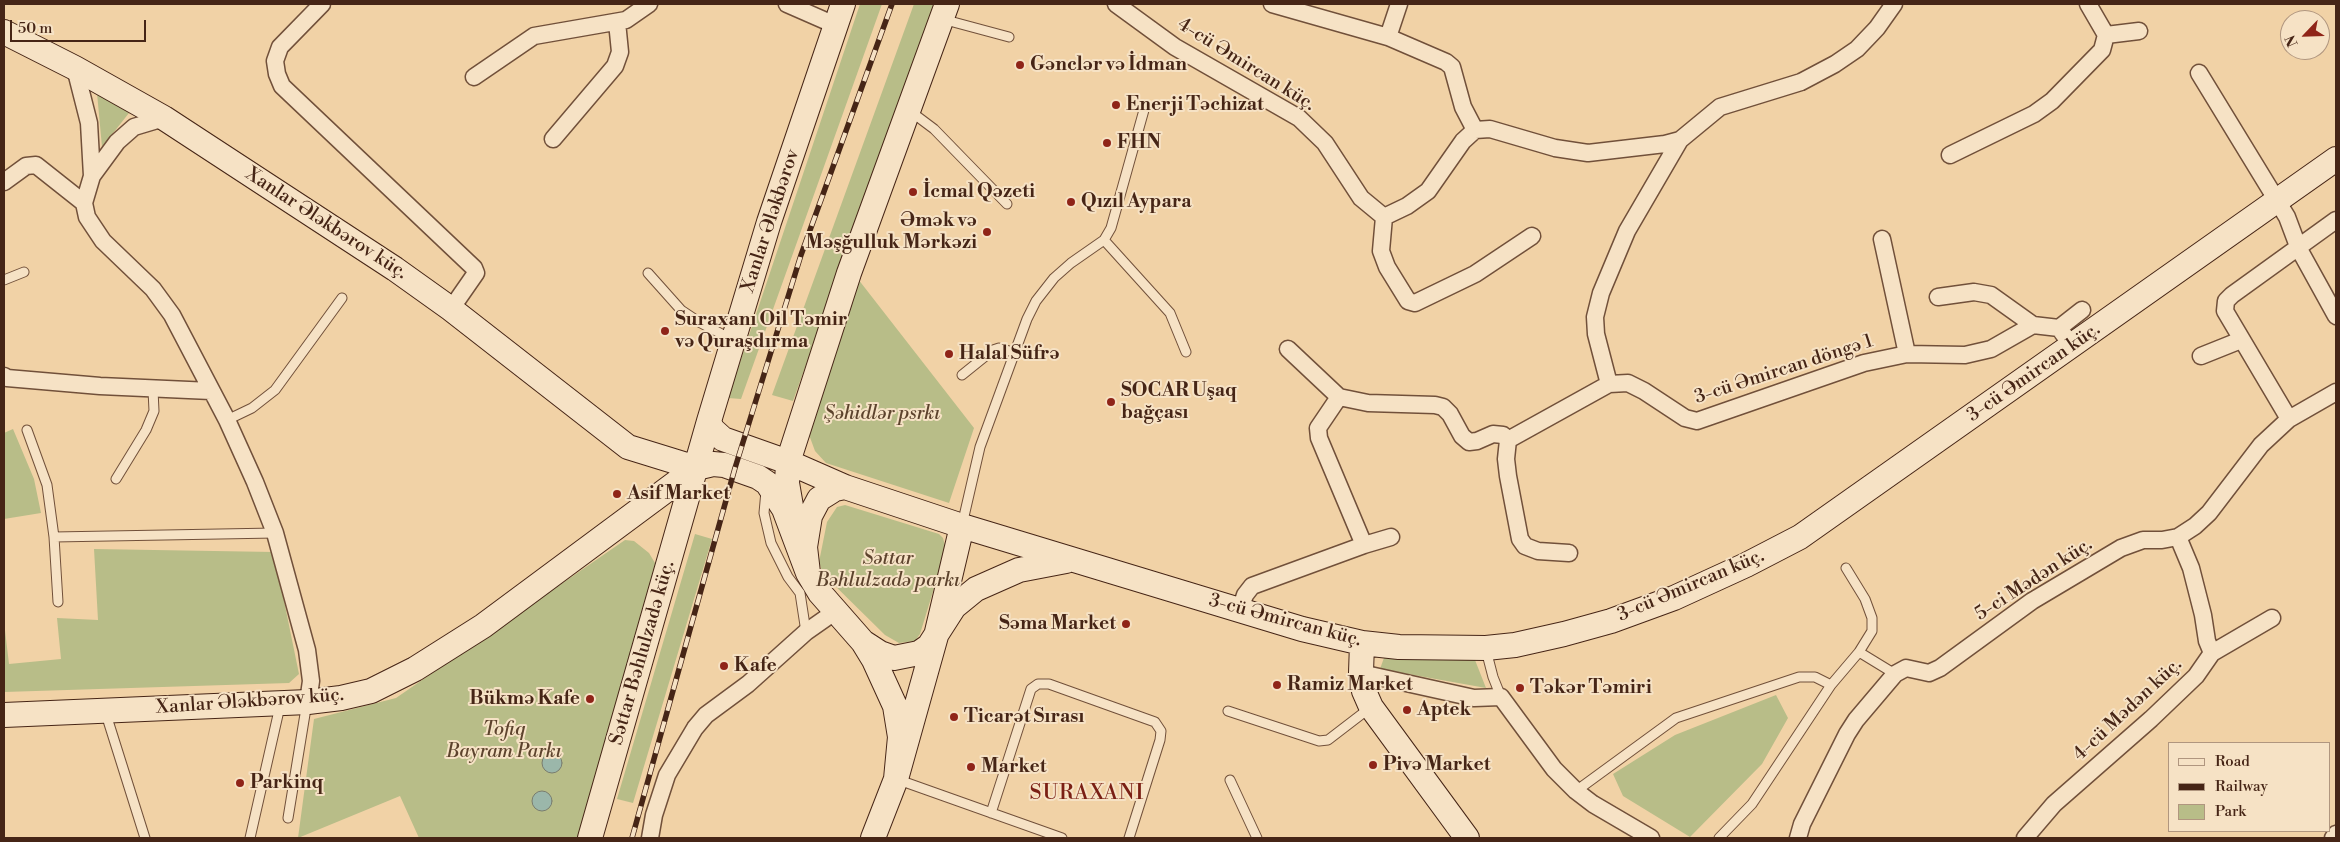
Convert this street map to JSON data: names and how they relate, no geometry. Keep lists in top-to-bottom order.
{
  "streets": {
    "main road": [
      "Xanlar Ələkbərov",
      "Xanlar Ələkbərov küç.",
      "3-cü Əmircan küç.",
      "Səttar Bəhlulzadə küç."
    ],
    "street": [
      "4-cü Əmircan küç.",
      "3-cü Əmircan döngə 1",
      "5-ci Mədən küç.",
      "4-cü Mədən küç."
    ]
  },
  "crossings": [
    ["Xanlar Ələkbərov", "Xanlar Ələkbərov küç."],
    ["Xanlar Ələkbərov", "Səttar Bəhlulzadə küç."],
    ["Xanlar Ələkbərov küç.", "Səttar Bəhlulzadə küç."]
  ],
  "districts": ["SURAXANI"],
  "parks": ["Şəhidlər psrkı", "Səttar Bəhlulzadə parkı", "Tofiq Bayram Parkı"],
  "places": [
    "Gənclər və İdman",
    "Enerji Təchizat",
    "FHN",
    "İcmal Qəzeti",
    "Qızıl Aypara",
    "Əmək və Məşğulluk Mərkəzi",
    "Suraxanı Oil Təmir və Quraşdırma",
    "Halal Süfrə",
    "SOCAR Uşaq bağçası",
    "Asif Market",
    "Səma Market",
    "Kafe",
    "Ramiz Market",
    "Təkər Təmiri",
    "Bükmə Kafe",
    "Aptek",
    "Ticarət Sırası",
    "Pivə Market",
    "Market",
    "Parkinq"
  ],
  "legend": ["Road", "Railway", "Park"],
  "scale_bar": "50 m",
  "north": "bottom left"
}
